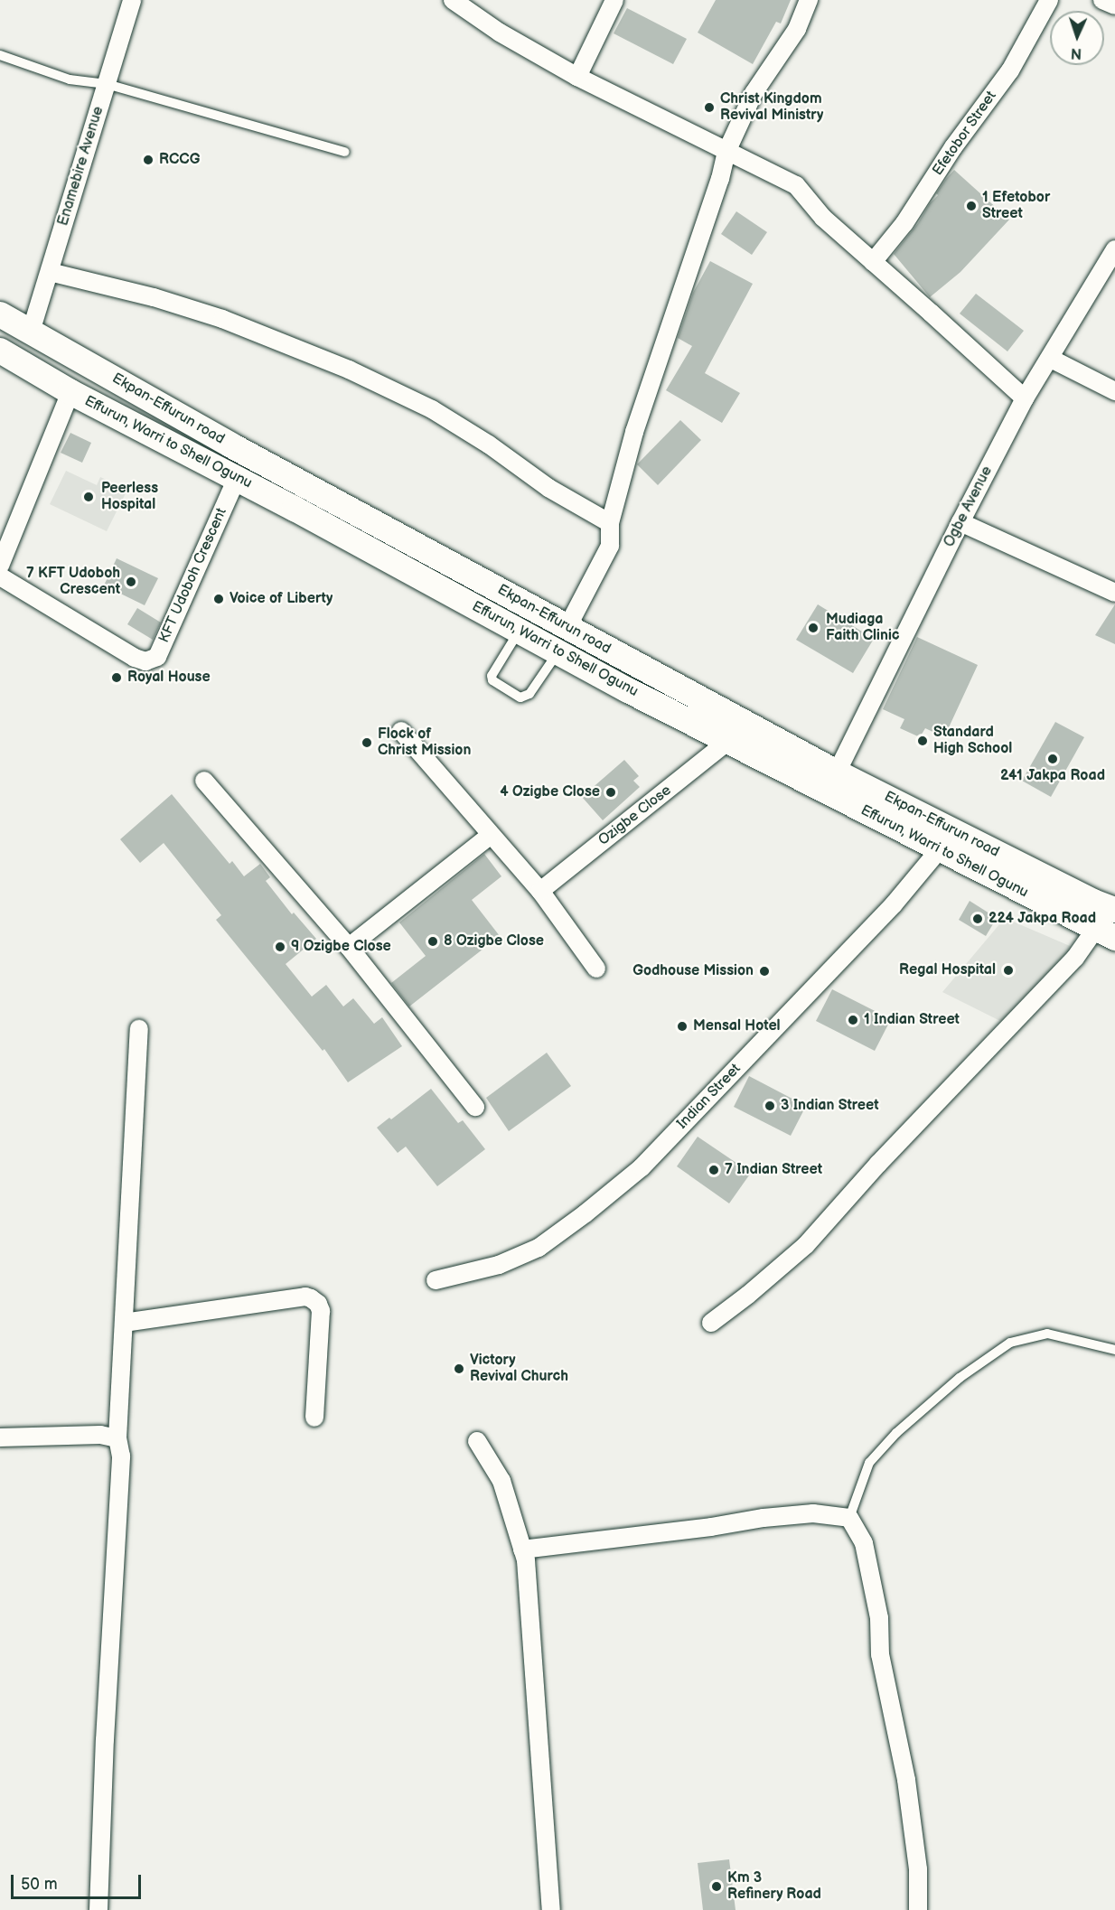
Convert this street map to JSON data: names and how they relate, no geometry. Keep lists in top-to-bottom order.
{
  "streets": {
    "main road": ["Ekpan-Effurun road", "Effurun, Warri to Shell Ogunu"],
    "street": [
      "Efetobor Street",
      "Enamebire Avenue",
      "Ogbe Avenue",
      "KFT Udoboh Crescent",
      "Ozigbe Close",
      "Indian Street"
    ]
  },
  "crossings": [
    ["Enamebire Avenue", "Ekpan-Effurun road"],
    ["Ekpan-Effurun road", "Ogbe Avenue"],
    ["Effurun, Warri to Shell Ogunu", "KFT Udoboh Crescent"],
    ["Effurun, Warri to Shell Ogunu", "Ozigbe Close"],
    ["Effurun, Warri to Shell Ogunu", "Indian Street"]
  ],
  "places": [
    "Christ Kingdom Revival Ministry",
    "RCCG",
    "1 Efetobor Street",
    "Peerless Hospital",
    "7 KFT Udoboh Crescent",
    "Voice of Liberty",
    "Mudiaga Faith Clinic",
    "Royal House",
    "Standard High School",
    "Flock of Christ Mission",
    "241 Jakpa Road",
    "4 Ozigbe Close",
    "224 Jakpa Road",
    "8 Ozigbe Close",
    "9 Ozigbe Close",
    "Regal Hospital",
    "Godhouse Mission",
    "1 Indian Street",
    "Mensal Hotel",
    "3 Indian Street",
    "7 Indian Street",
    "Victory Revival Church",
    "Km 3 Refinery Road"
  ],
  "scale_bar": "50 m",
  "north": "bottom"
}
